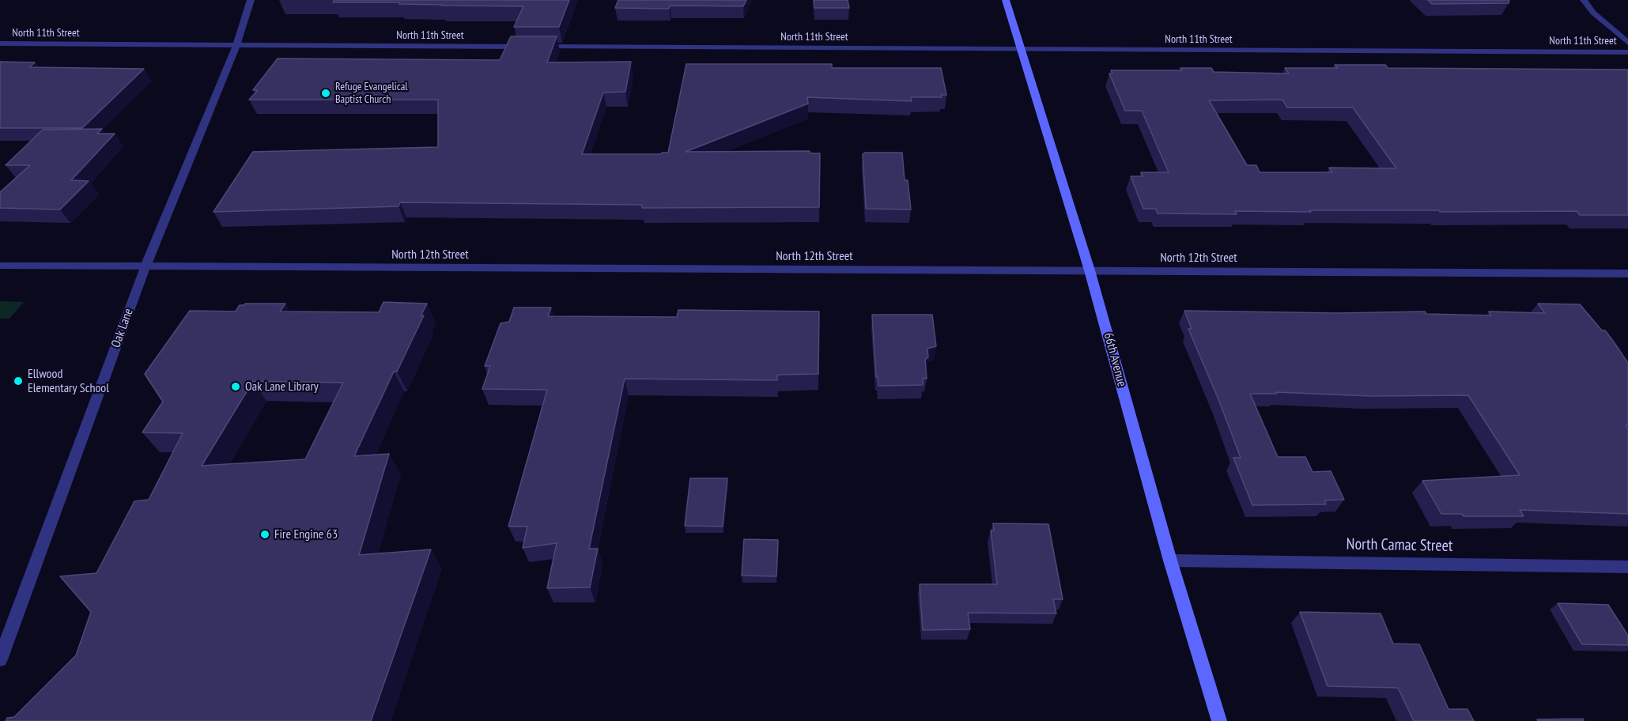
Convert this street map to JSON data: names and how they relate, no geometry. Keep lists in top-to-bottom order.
{
  "streets": {
    "street": [
      "North 11th Street",
      "North 12th Street",
      "Oak Lane",
      "66th Avenue",
      "North Camac Street"
    ]
  },
  "crossings": [
    ["North 11th Street", "Oak Lane"],
    ["North 11th Street", "66th Avenue"],
    ["North 12th Street", "Oak Lane"],
    ["North 12th Street", "66th Avenue"],
    ["66th Avenue", "North Camac Street"]
  ],
  "places": [
    "Refuge Evangelical Baptist Church",
    "Ellwood Elementary School",
    "Oak Lane Library",
    "Fire Engine 63"
  ]
}
